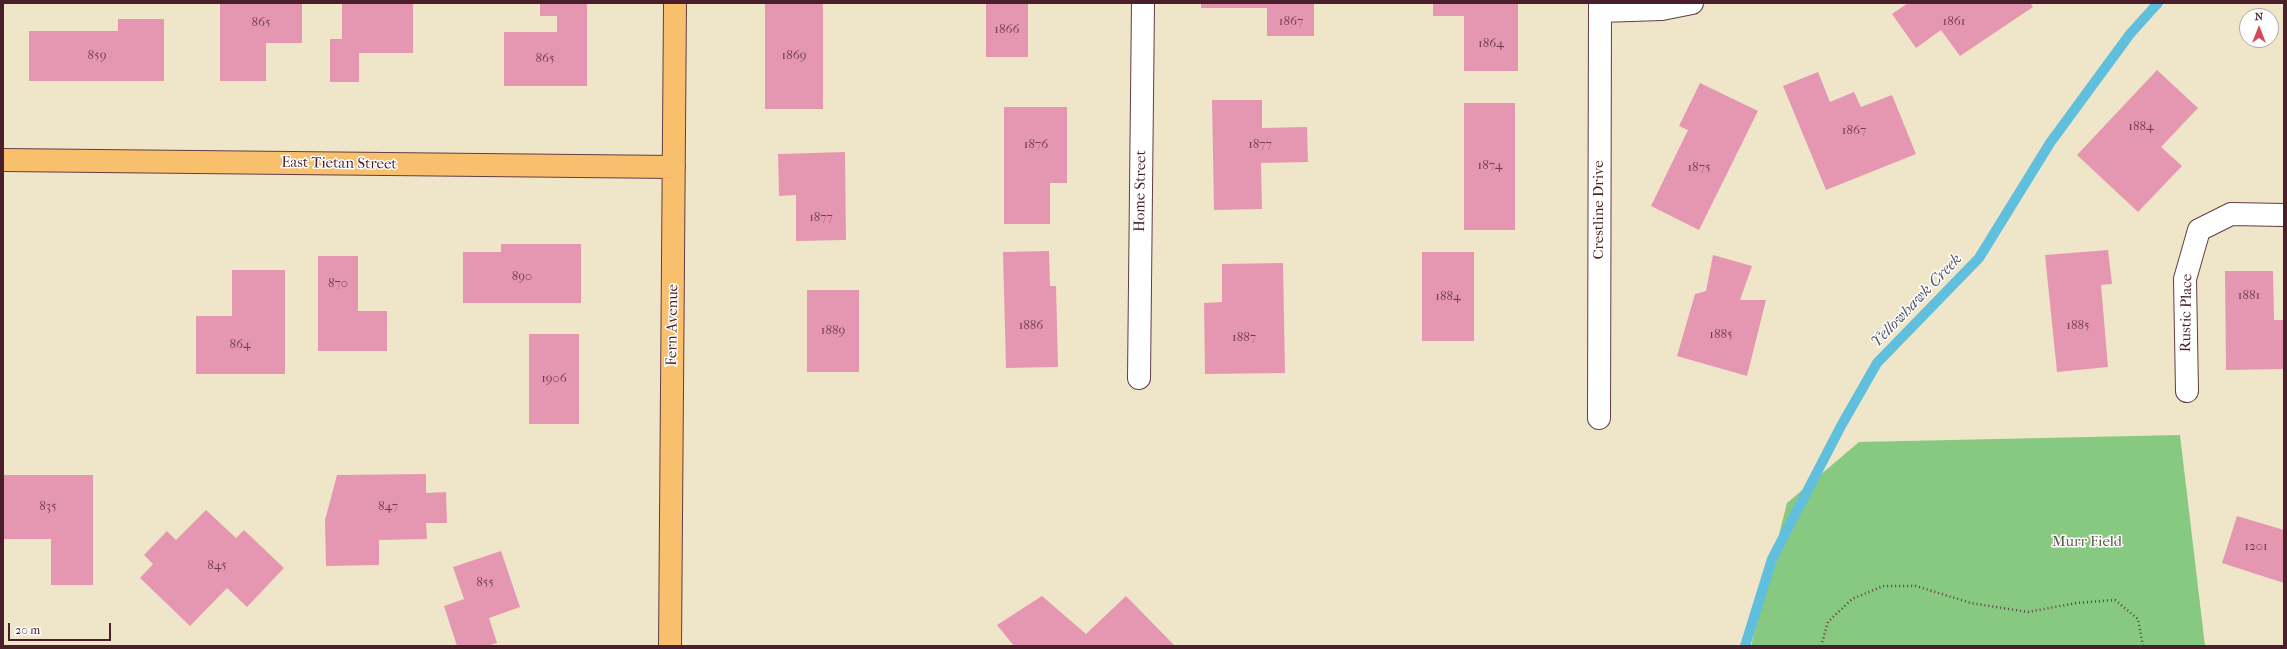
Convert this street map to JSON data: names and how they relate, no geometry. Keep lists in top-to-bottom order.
{
  "streets": {
    "main road": ["East Tietan Street", "Fern Avenue"],
    "street": ["Home Street", "Crestline Drive", "Rustic Place"]
  },
  "crossings": [
    ["East Tietan Street", "Fern Avenue"]
  ],
  "water": ["Yellowhawk Creek"],
  "parks": ["Murr Field"],
  "house_numbers": [
    "1867",
    "1861",
    "865",
    "1866",
    "1864",
    "859",
    "1869",
    "865",
    "1884",
    "1867",
    "1876",
    "1877",
    "1874",
    "1875",
    "1877",
    "890",
    "870",
    "1881",
    "1884",
    "1886",
    "1885",
    "1889",
    "1885",
    "1887",
    "864",
    "1906",
    "835",
    "847",
    "1201",
    "845",
    "855"
  ],
  "scale_bar": "20 m",
  "north": "top"
}
